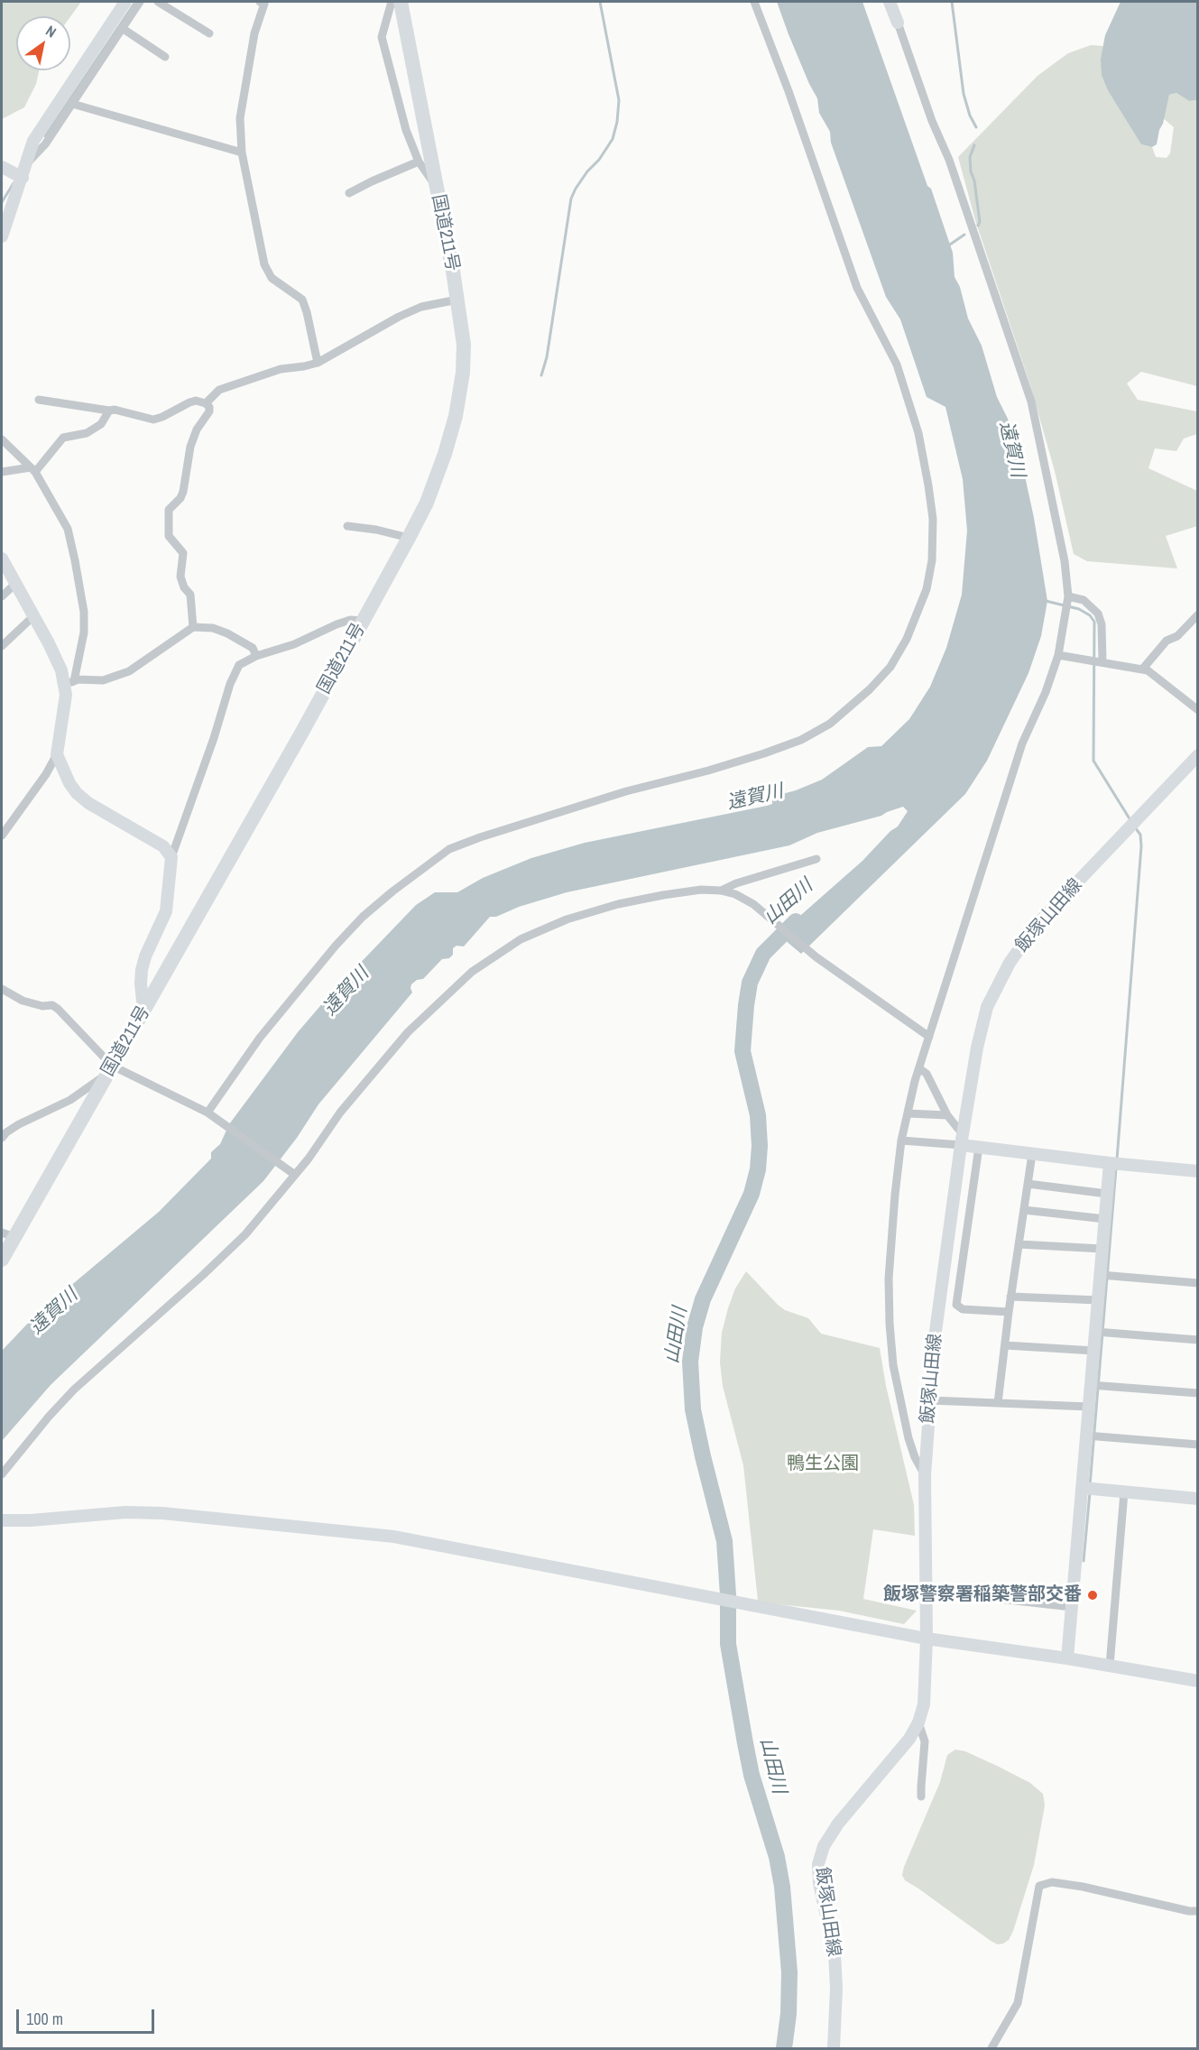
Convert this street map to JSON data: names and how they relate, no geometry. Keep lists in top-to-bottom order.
{
  "streets": {
    "highway": ["国道211号"],
    "street": ["飯塚山田線"]
  },
  "water": ["遠賀川", "山田川"],
  "parks": ["鴨生公園"],
  "places": ["飯塚警察署稲築警部交番"],
  "scale_bar": "100 m",
  "north": "top right"
}
